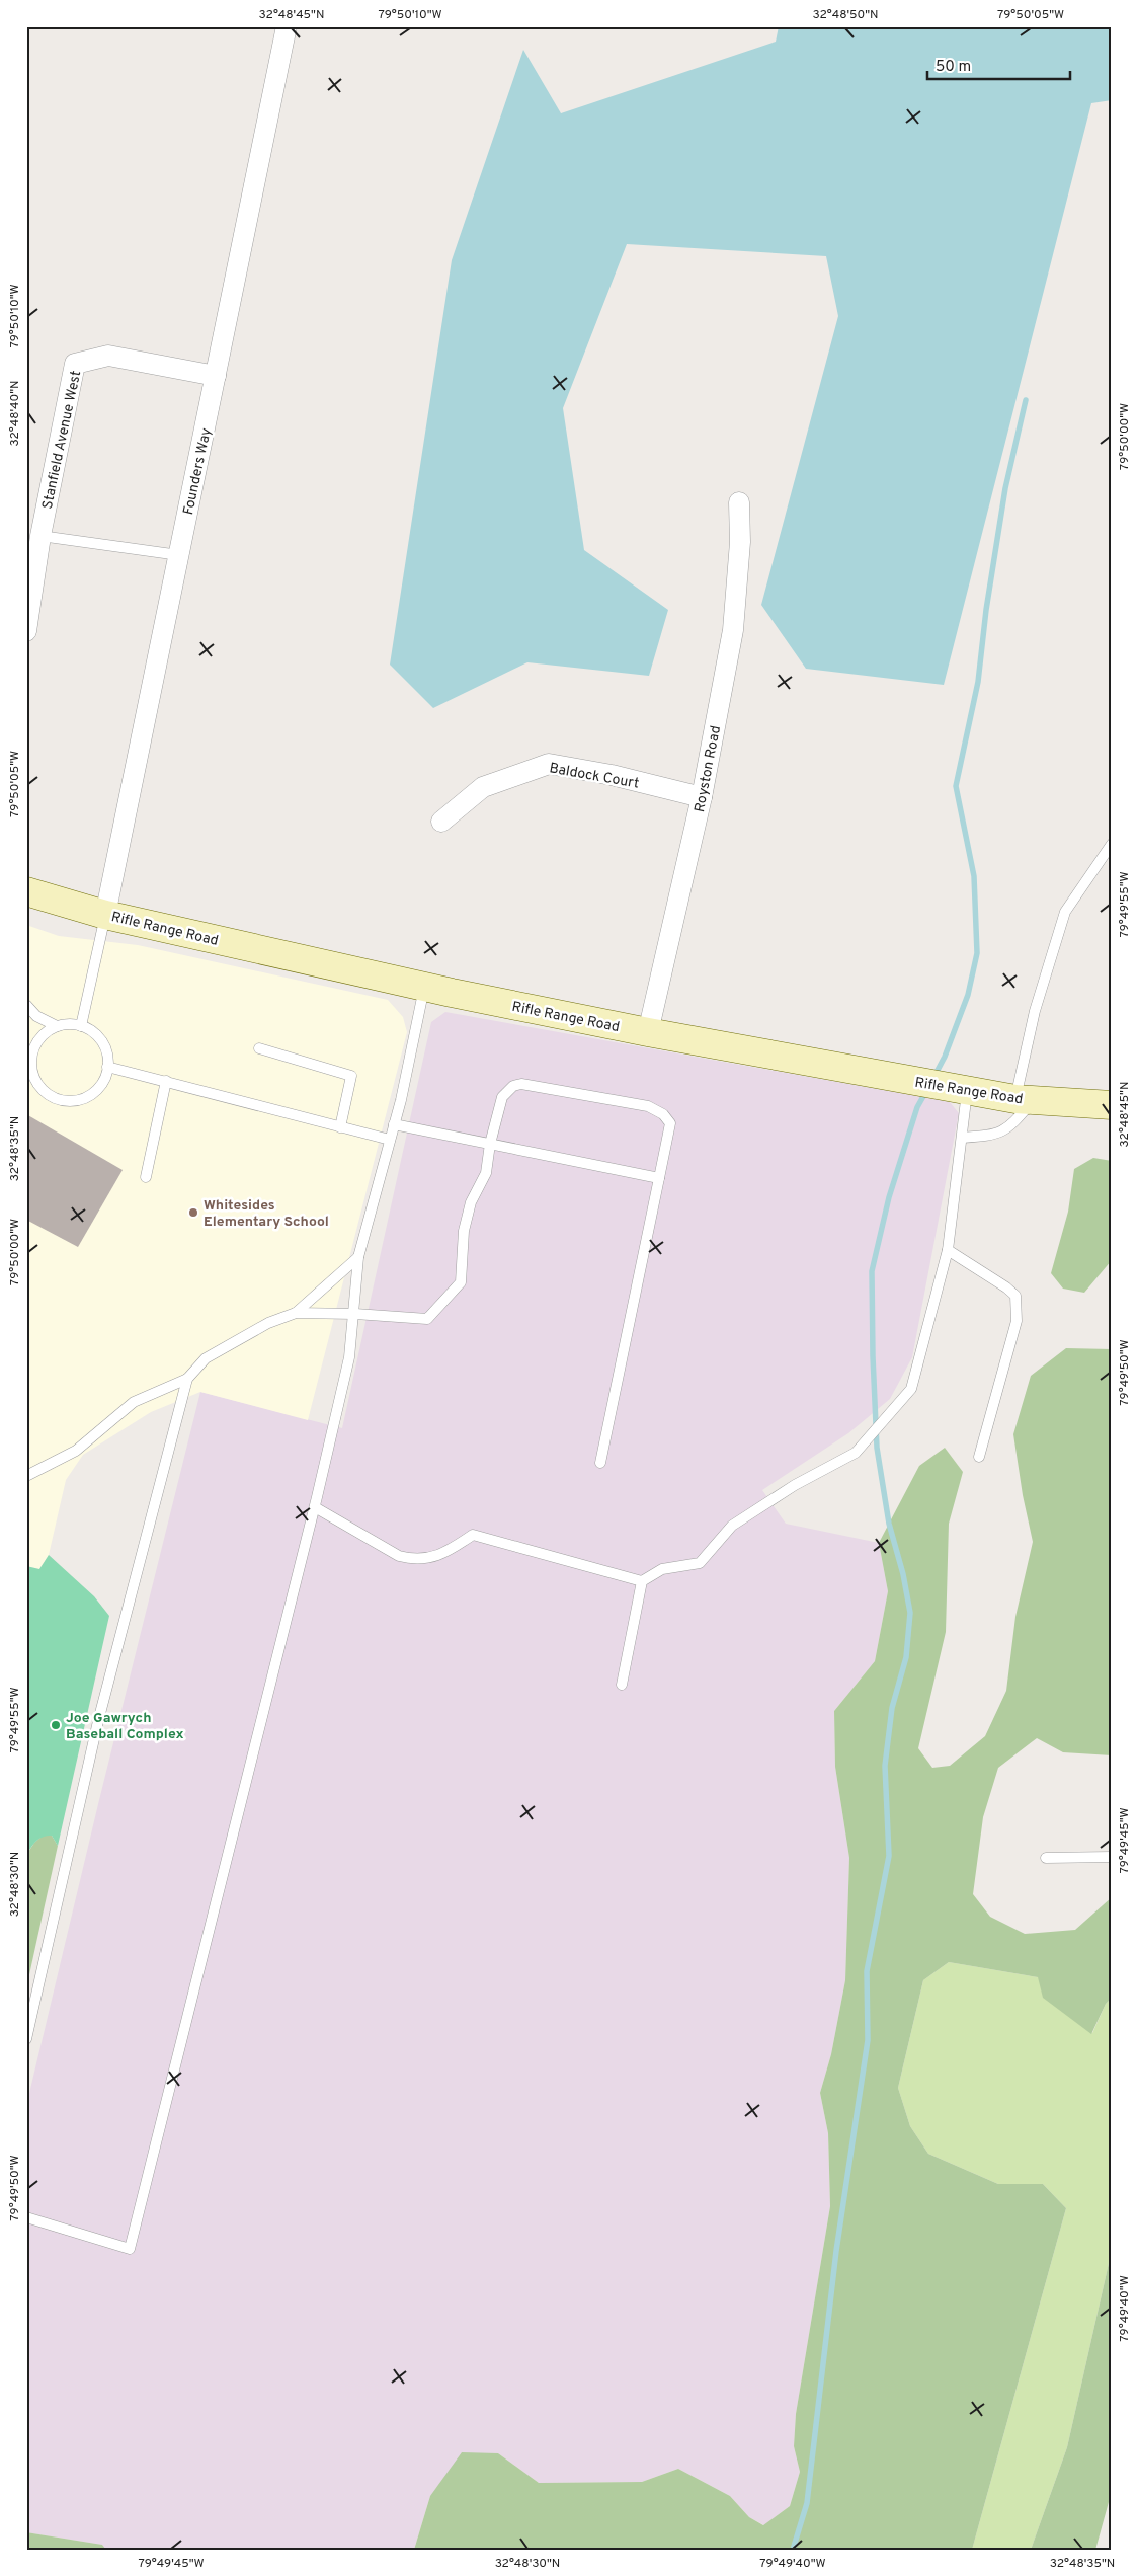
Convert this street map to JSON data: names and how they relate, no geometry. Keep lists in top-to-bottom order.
{
  "streets": {
    "main road": ["Rifle Range Road"],
    "street": [
      "Stanfield Avenue West",
      "Founders Way",
      "Royston Road",
      "Baldock Court"
    ]
  },
  "crossings": [
    ["Stanfield Avenue West", "Founders Way"],
    ["Founders Way", "Rifle Range Road"],
    ["Royston Road", "Baldock Court"],
    ["Royston Road", "Rifle Range Road"]
  ],
  "places": ["Whitesides Elementary School", "Joe Gawrych Baseball Complex"],
  "scale_bar": "50 m",
  "coordinates": [
    "32°48'45\"N",
    "79°50'10\"W",
    "32°48'50\"N",
    "79°50'05\"W",
    "32°48'40\"N",
    "79°50'00\"W",
    "79°49'55\"W",
    "32°48'35\"N",
    "79°49'50\"W",
    "79°49'45\"W",
    "32°48'30\"N",
    "79°49'40\"W"
  ]
}
